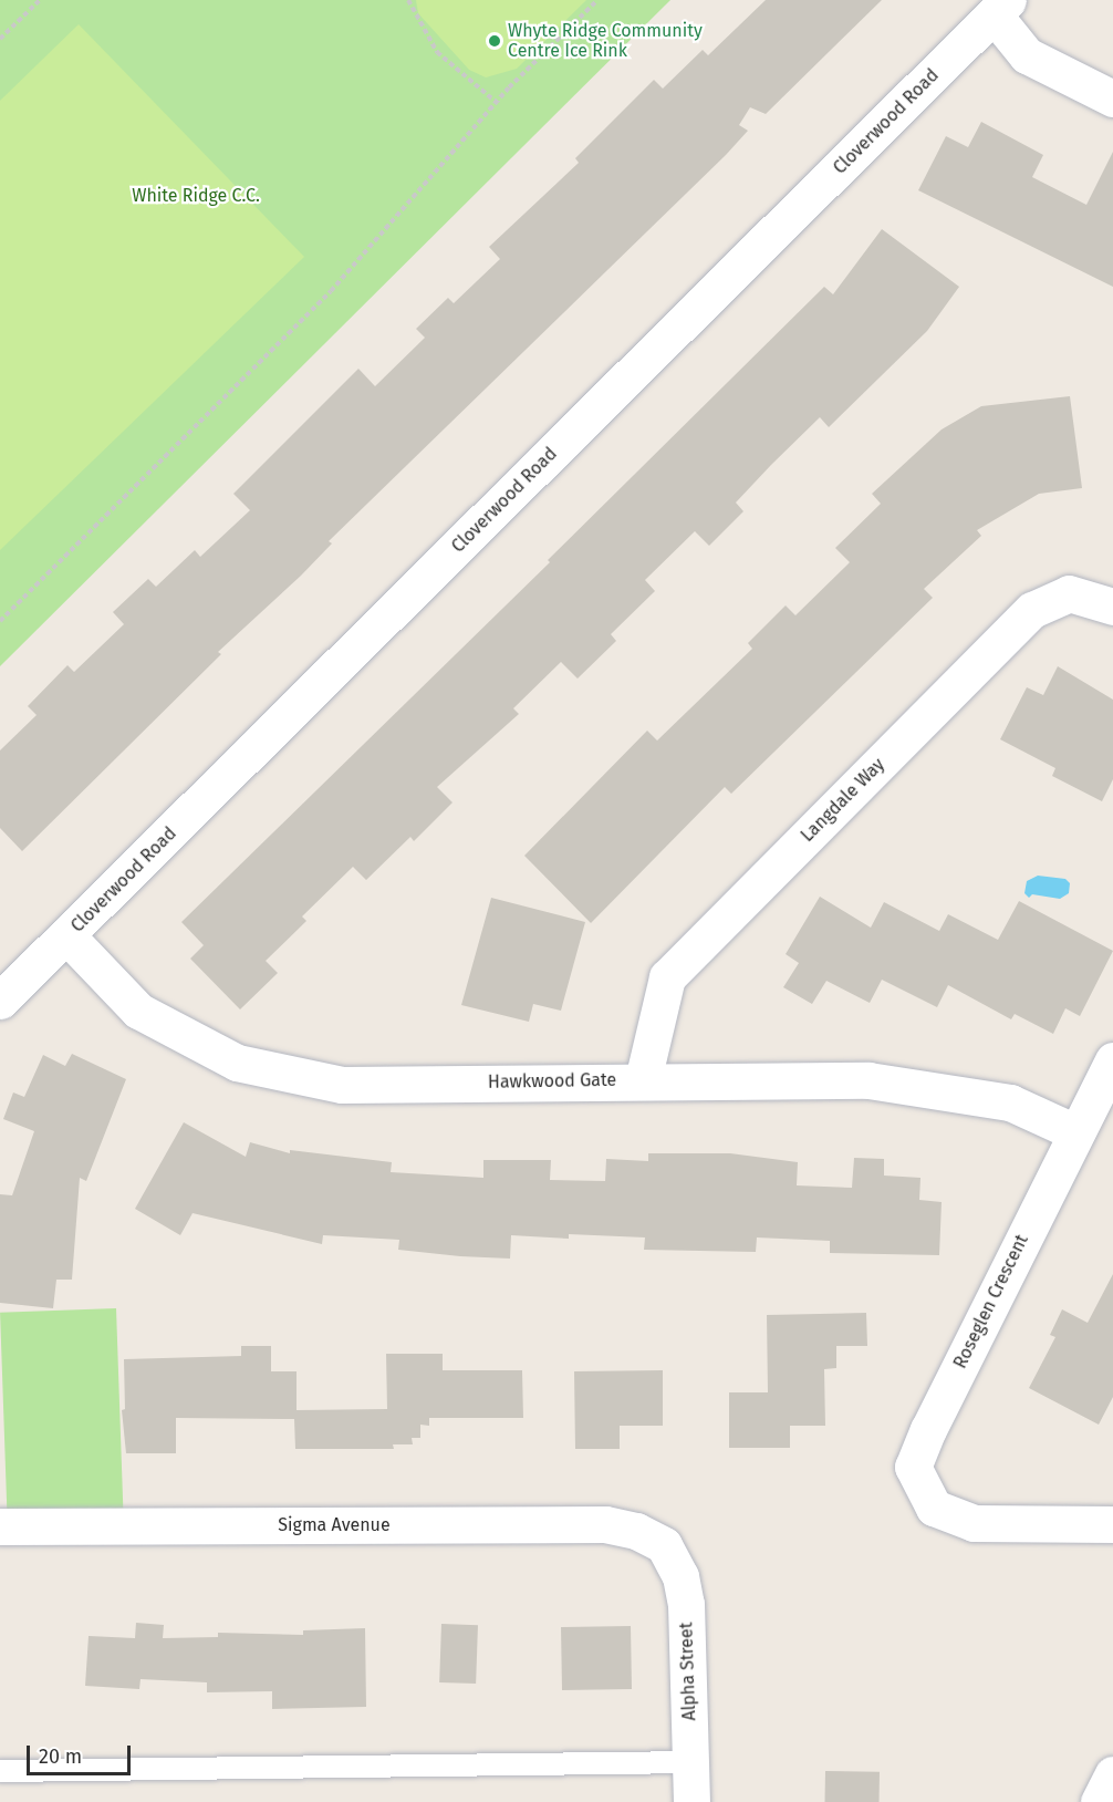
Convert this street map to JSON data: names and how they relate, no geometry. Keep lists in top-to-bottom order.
{
  "streets": {
    "street": [
      "Cloverwood Road",
      "Langdale Way",
      "Hawkwood Gate",
      "Roseglen Crescent",
      "Sigma Avenue",
      "Alpha Street"
    ]
  },
  "crossings": [
    ["Cloverwood Road", "Hawkwood Gate"],
    ["Langdale Way", "Hawkwood Gate"],
    ["Hawkwood Gate", "Roseglen Crescent"],
    ["Sigma Avenue", "Alpha Street"]
  ],
  "parks": ["White Ridge C.C."],
  "places": ["Whyte Ridge Community Centre Ice Rink"],
  "scale_bar": "20 m"
}
